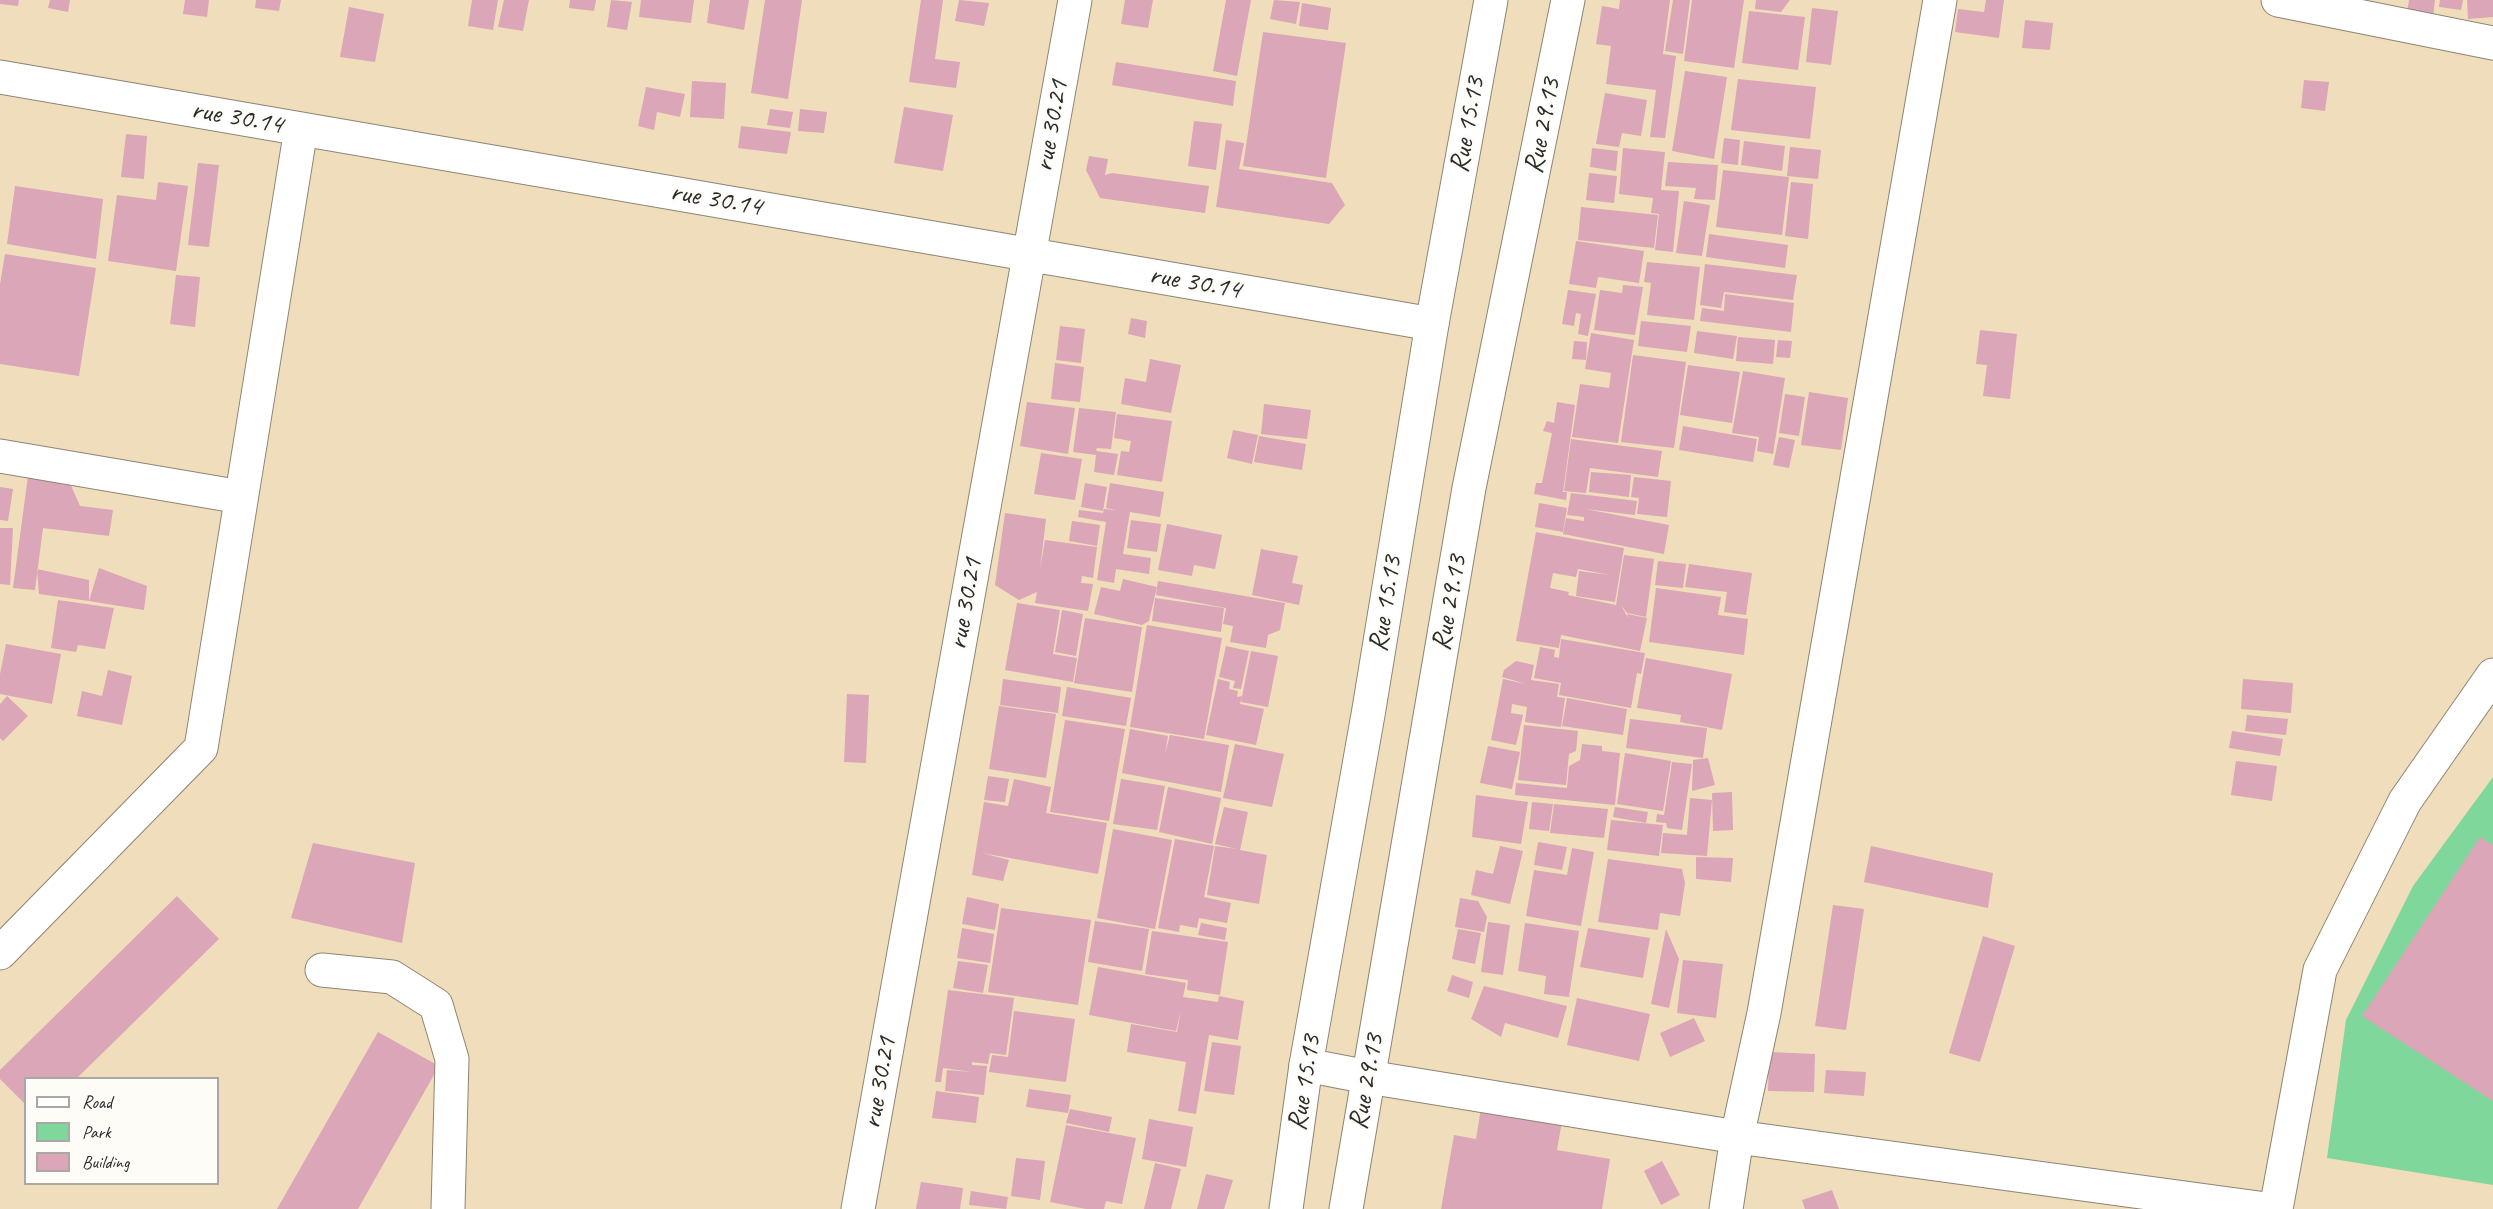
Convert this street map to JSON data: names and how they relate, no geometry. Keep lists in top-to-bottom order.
{
  "streets": {
    "street": [
      "rue 30.14",
      "Rue 15.13",
      "rue 30.21",
      "Rue 29.13"
    ]
  },
  "crossings": [
    ["rue 30.14", "Rue 15.13"],
    ["rue 30.14", "rue 30.21"]
  ],
  "legend": ["Road", "Park", "Building"]
}
